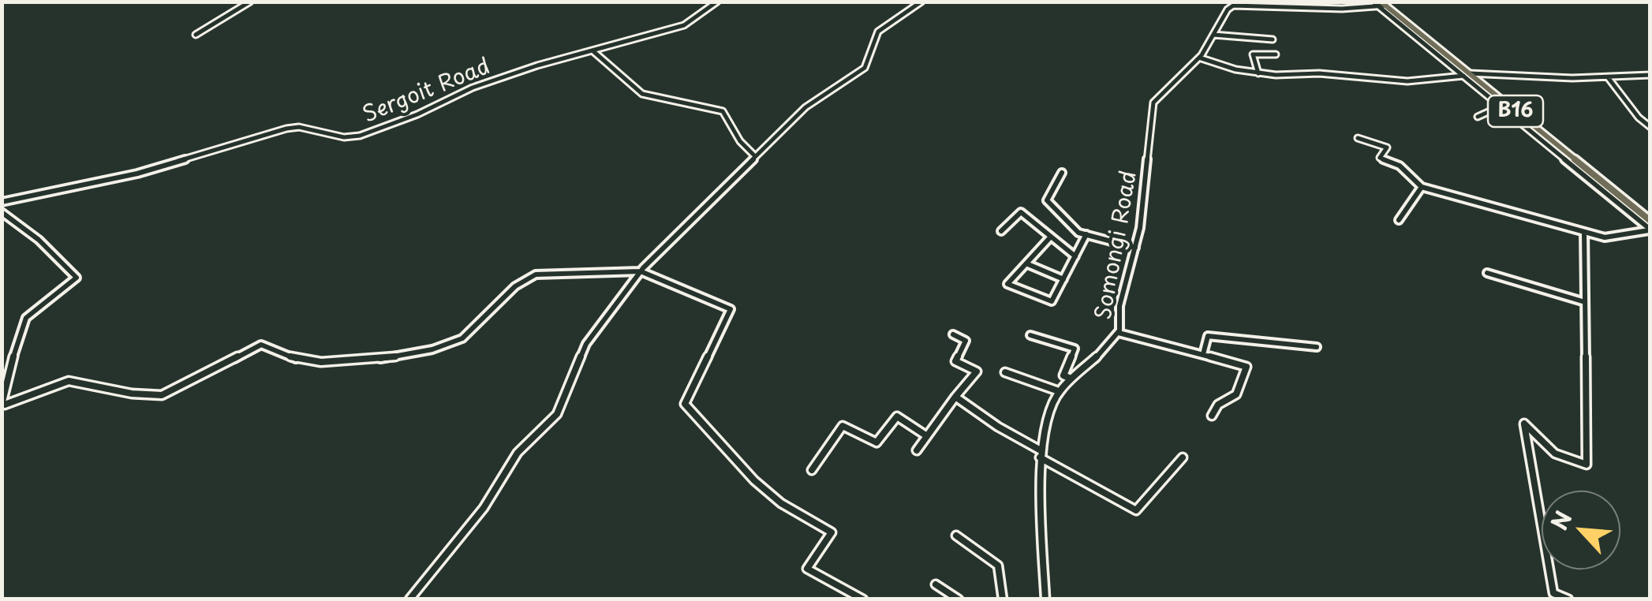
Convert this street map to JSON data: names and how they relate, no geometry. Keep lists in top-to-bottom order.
{
  "streets": {
    "main road": ["B16"],
    "street": ["Sergoit Road", "Somongi Road"]
  },
  "crossings": [
    ["B16", "Somongi Road"]
  ],
  "north": "top left"
}
